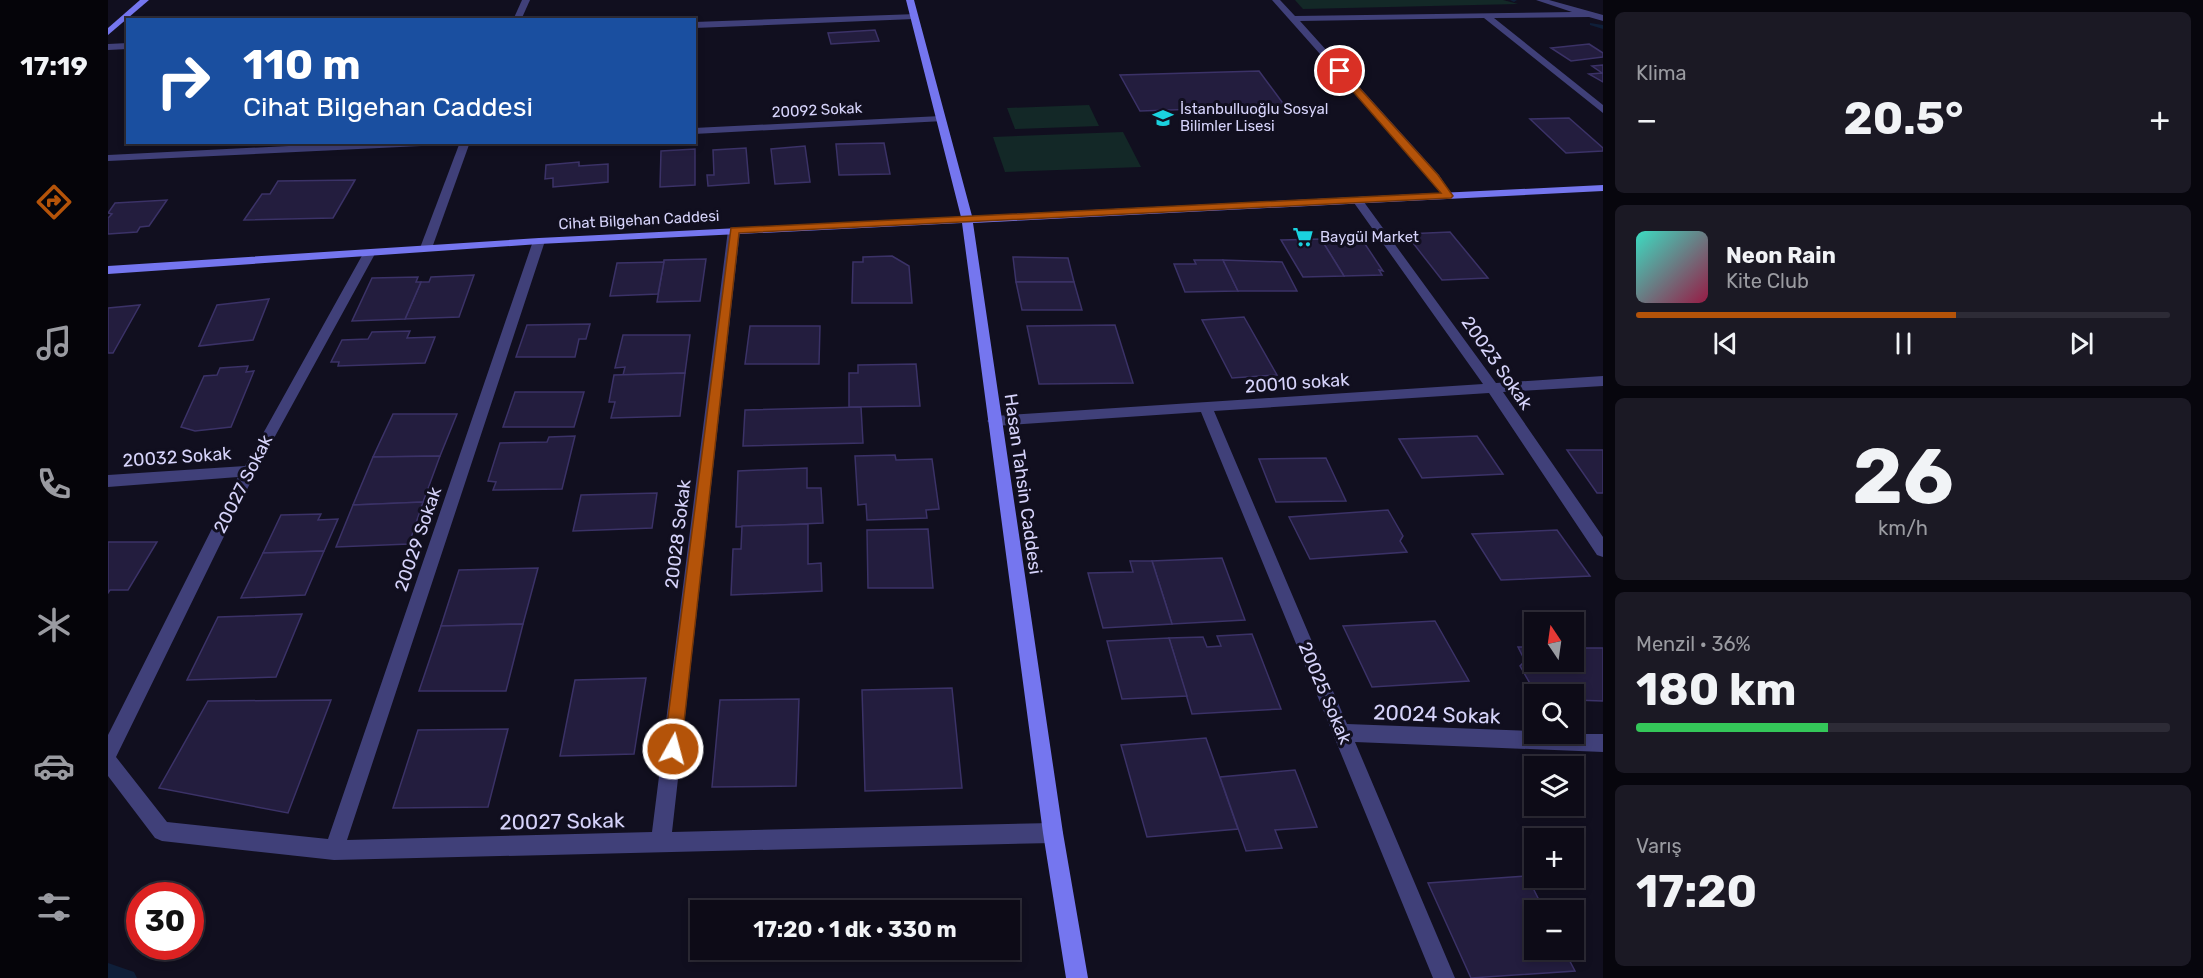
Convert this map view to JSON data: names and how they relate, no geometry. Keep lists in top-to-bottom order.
{
  "streets": {
    "main road": ["Cihat Bilgehan Caddesi", "Hasan Tahsin Caddesi"],
    "street": [
      "20092 Sokak",
      "20023 Sokak",
      "20010 sokak",
      "20032 Sokak",
      "20027 Sokak",
      "20028 Sokak",
      "20029 Sokak",
      "20025 Sokak",
      "20024 Sokak"
    ]
  },
  "crossings": [
    ["20092 Sokak", "Hasan Tahsin Caddesi"],
    ["Cihat Bilgehan Caddesi", "20023 Sokak"],
    ["Cihat Bilgehan Caddesi", "20027 Sokak"],
    ["Cihat Bilgehan Caddesi", "Hasan Tahsin Caddesi"],
    ["Cihat Bilgehan Caddesi", "20028 Sokak"],
    ["Cihat Bilgehan Caddesi", "20029 Sokak"],
    ["20023 Sokak", "20010 sokak"],
    ["20010 sokak", "Hasan Tahsin Caddesi"],
    ["20010 sokak", "20025 Sokak"],
    ["20032 Sokak", "20027 Sokak"],
    ["20027 Sokak", "Hasan Tahsin Caddesi"],
    ["20027 Sokak", "20028 Sokak"],
    ["20027 Sokak", "20029 Sokak"],
    ["20025 Sokak", "20024 Sokak"]
  ],
  "places": {
    "school or university": ["İstanbulluoğlu Sosyal Bilimler Lisesi"],
    "supermarket": ["Baygül Market"]
  },
  "north": "top",
  "page": {
    "tabs": "17:19",
    "tile": [
      "Klima",
      ["26", "km/h"],
      ["Menzil · 36%", "180 km"],
      ["Varış", "17:20"]
    ],
    "turn": ["110 m", "Cihat Bilgehan Caddesi"],
    "heat": ["−", "20.5°", "+"],
    "song": ["Neon Rain", "Kite Club"],
    "map_buttons": ["+", "−"],
    "limit": "30",
    "trip": "17:20 · 1 dk · 330 m"
  }
}
